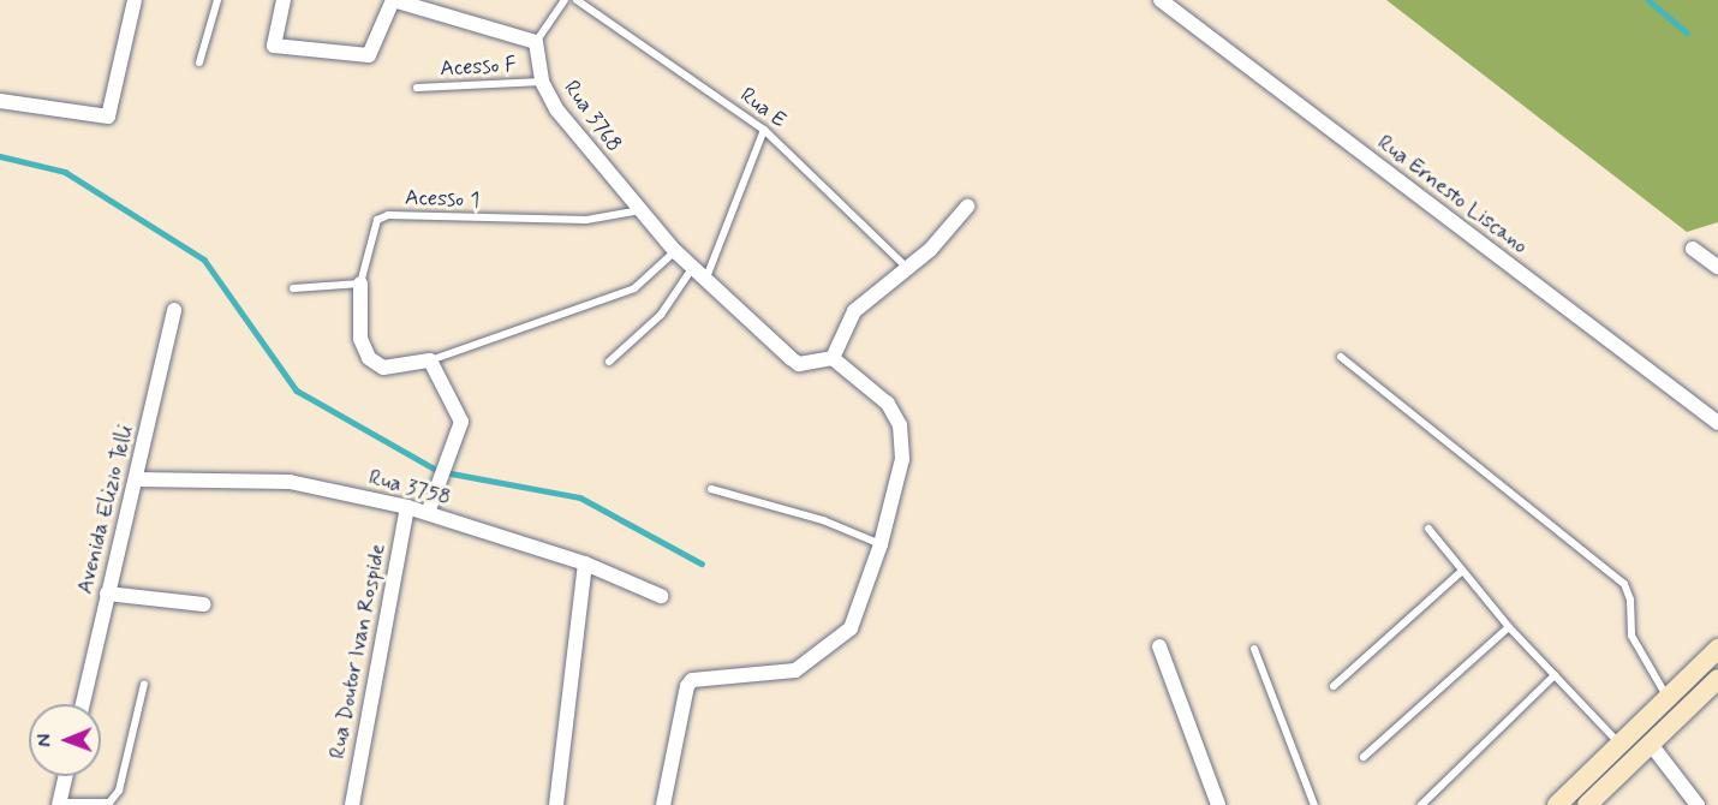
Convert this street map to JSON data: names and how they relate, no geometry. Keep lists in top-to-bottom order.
{
  "streets": {
    "street": [
      "Rua 3768",
      "Rua Ernesto Liscano",
      "Rua 3758",
      "Avenida Elizio Telli",
      "Rua Doutor Ivan Rospide"
    ],
    "lane": ["Acesso F", "Rua E", "Acesso 1"]
  },
  "crossings": [
    ["Acesso F", "Rua 3768"],
    ["Rua 3768", "Acesso 1"],
    ["Rua 3758", "Avenida Elizio Telli"],
    ["Rua 3758", "Rua Doutor Ivan Rospide"]
  ],
  "north": "left"
}
